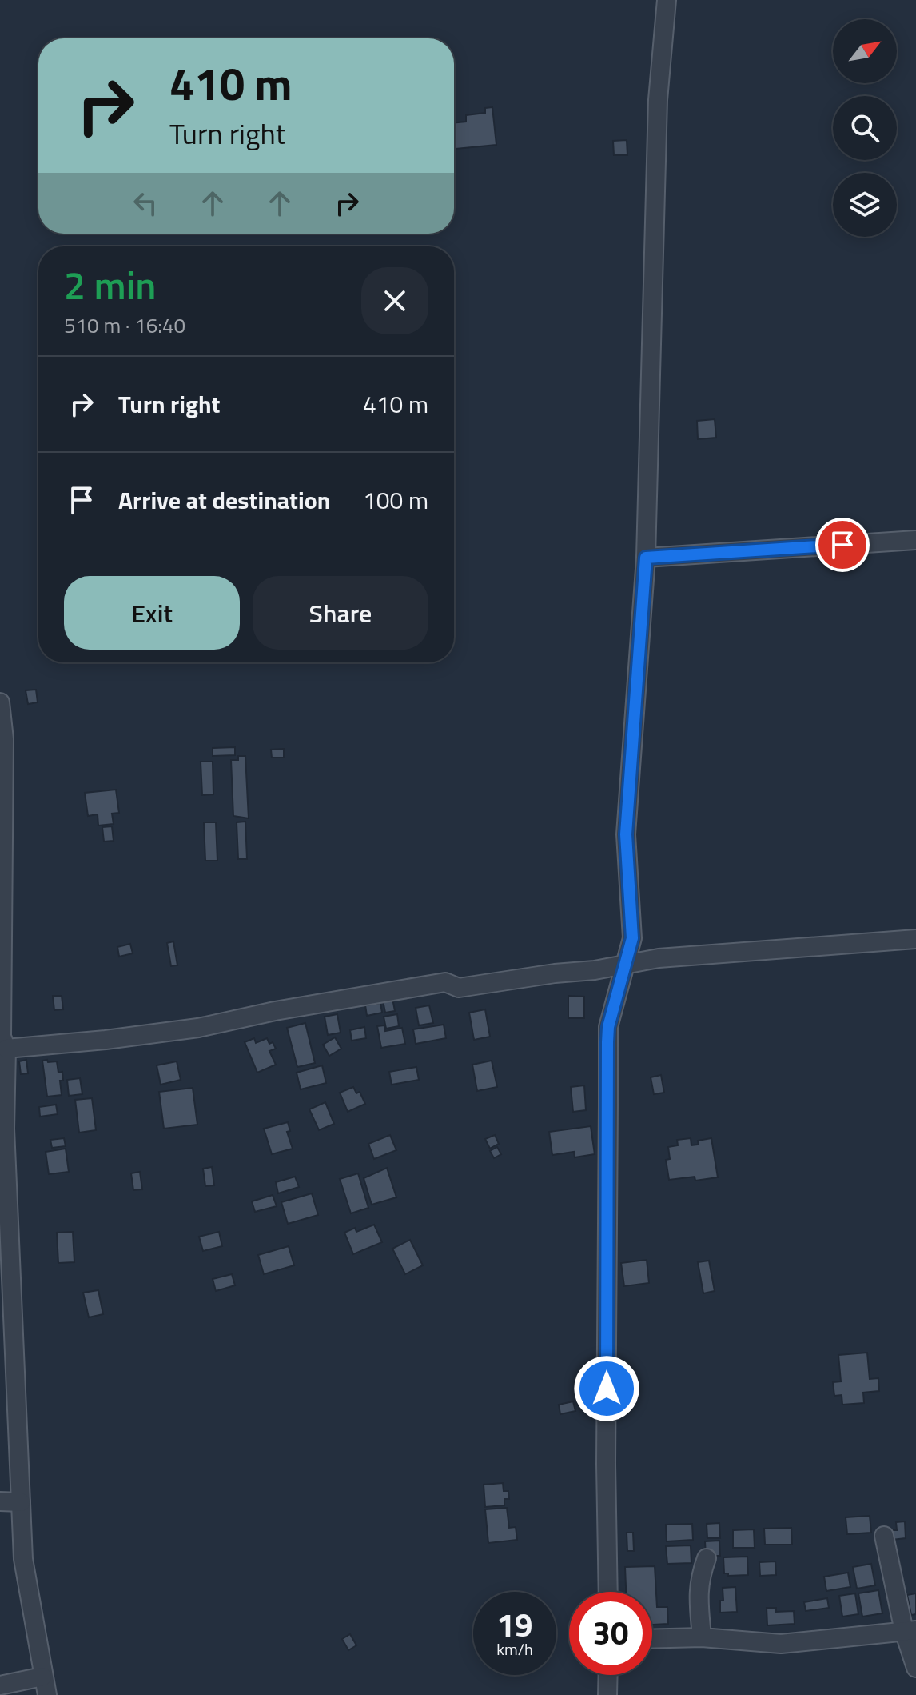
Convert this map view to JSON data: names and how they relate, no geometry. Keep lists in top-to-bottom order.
{
  "north": "top right",
  "page": {
    "turn": ["410 m", "Turn right"],
    "heading": ["2 min", "510 m · 16:40"],
    "list": [
      {
        "name": "Turn right",
        "value": "410 m"
      },
      {
        "name": "Arrive at destination",
        "value": "100 m"
      }
    ],
    "buttons": ["Exit", "Share"],
    "speed": "19 km/h",
    "limit": "30"
  }
}
